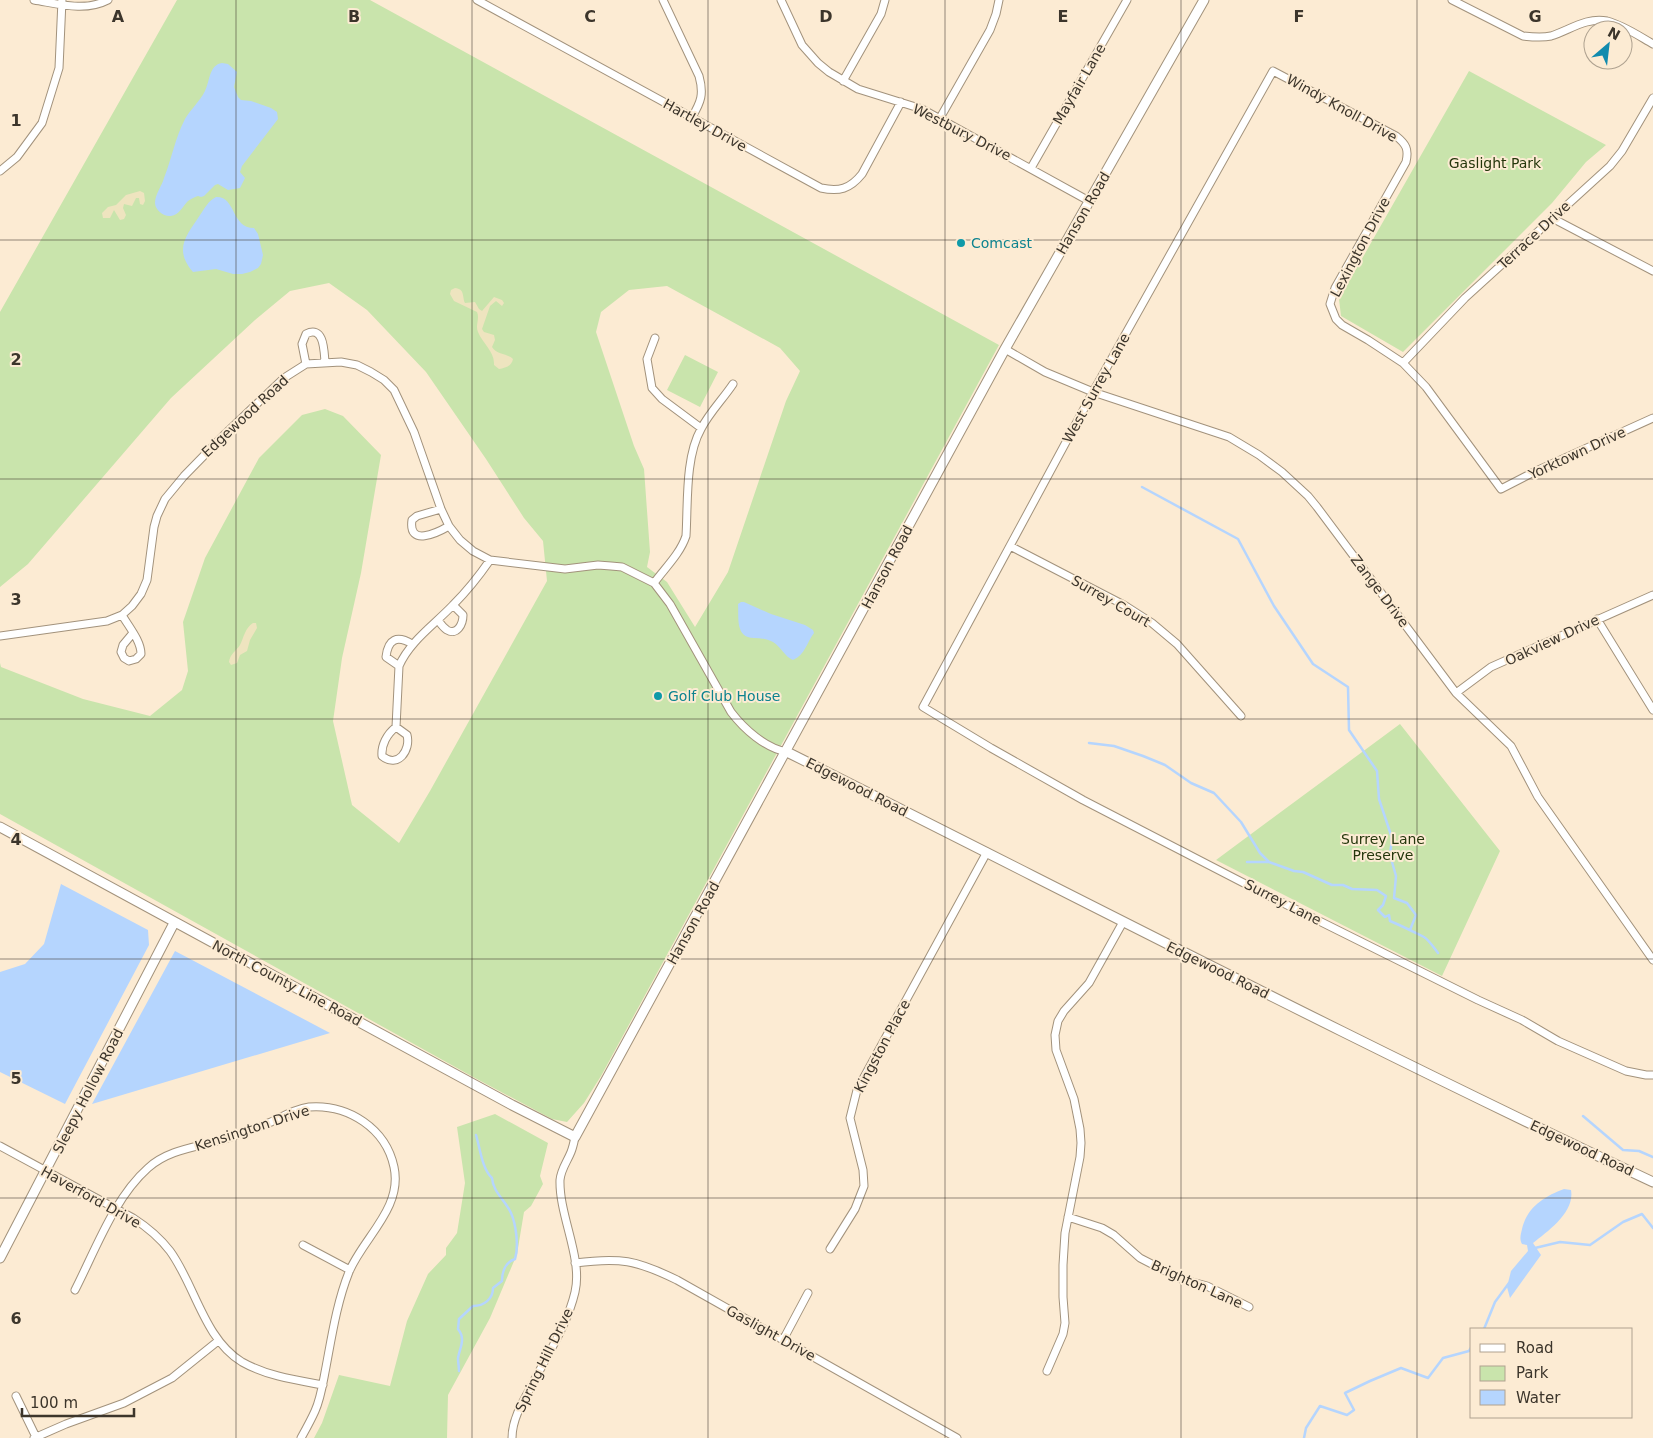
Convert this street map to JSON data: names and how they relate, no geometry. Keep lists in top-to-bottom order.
{
  "streets": {
    "street": [
      "Mayfair Lane",
      "Windy Knoll Drive",
      "Hartley Drive",
      "Westbury Drive",
      "Hanson Road",
      "Terrace Drive",
      "Lexington Drive",
      "West Surrey Lane",
      "Edgewood Road",
      "Yorktown Drive",
      "Zange Drive",
      "Surrey Court",
      "Oakview Drive",
      "Surrey Lane",
      "North County Line Road",
      "Kingston Place",
      "Sleepy Hollow Road",
      "Kensington Drive",
      "Haverford Drive",
      "Brighton Lane",
      "Gaslight Drive",
      "Spring Hill Drive"
    ]
  },
  "crossings": [
    ["Mayfair Lane", "Westbury Drive"],
    ["Windy Knoll Drive", "Lexington Drive"],
    ["Windy Knoll Drive", "West Surrey Lane"],
    ["Hartley Drive", "Westbury Drive"],
    ["Westbury Drive", "Hanson Road"],
    ["Hanson Road", "Edgewood Road"],
    ["Hanson Road", "Zange Drive"],
    ["Hanson Road", "North County Line Road"],
    ["Hanson Road", "Spring Hill Drive"],
    ["Terrace Drive", "Lexington Drive"],
    ["Lexington Drive", "Yorktown Drive"],
    ["West Surrey Lane", "Zange Drive"],
    ["West Surrey Lane", "Surrey Court"],
    ["West Surrey Lane", "Surrey Lane"],
    ["Edgewood Road", "Kingston Place"],
    ["Zange Drive", "Oakview Drive"],
    ["North County Line Road", "Sleepy Hollow Road"],
    ["North County Line Road", "Spring Hill Drive"],
    ["Sleepy Hollow Road", "Haverford Drive"],
    ["Kensington Drive", "Haverford Drive"],
    ["Gaslight Drive", "Spring Hill Drive"]
  ],
  "parks": ["Gaslight Park", "Surrey Lane Preserve"],
  "places": ["Comcast", "Golf Club House"],
  "legend": ["Road", "Park", "Water"],
  "scale_bar": "100 m",
  "north": "top right",
  "grid": {
    "columns": [
      "A",
      "B",
      "C",
      "D",
      "E",
      "F",
      "G"
    ],
    "rows": [
      "1",
      "2",
      "3",
      "4",
      "5",
      "6"
    ]
  }
}
